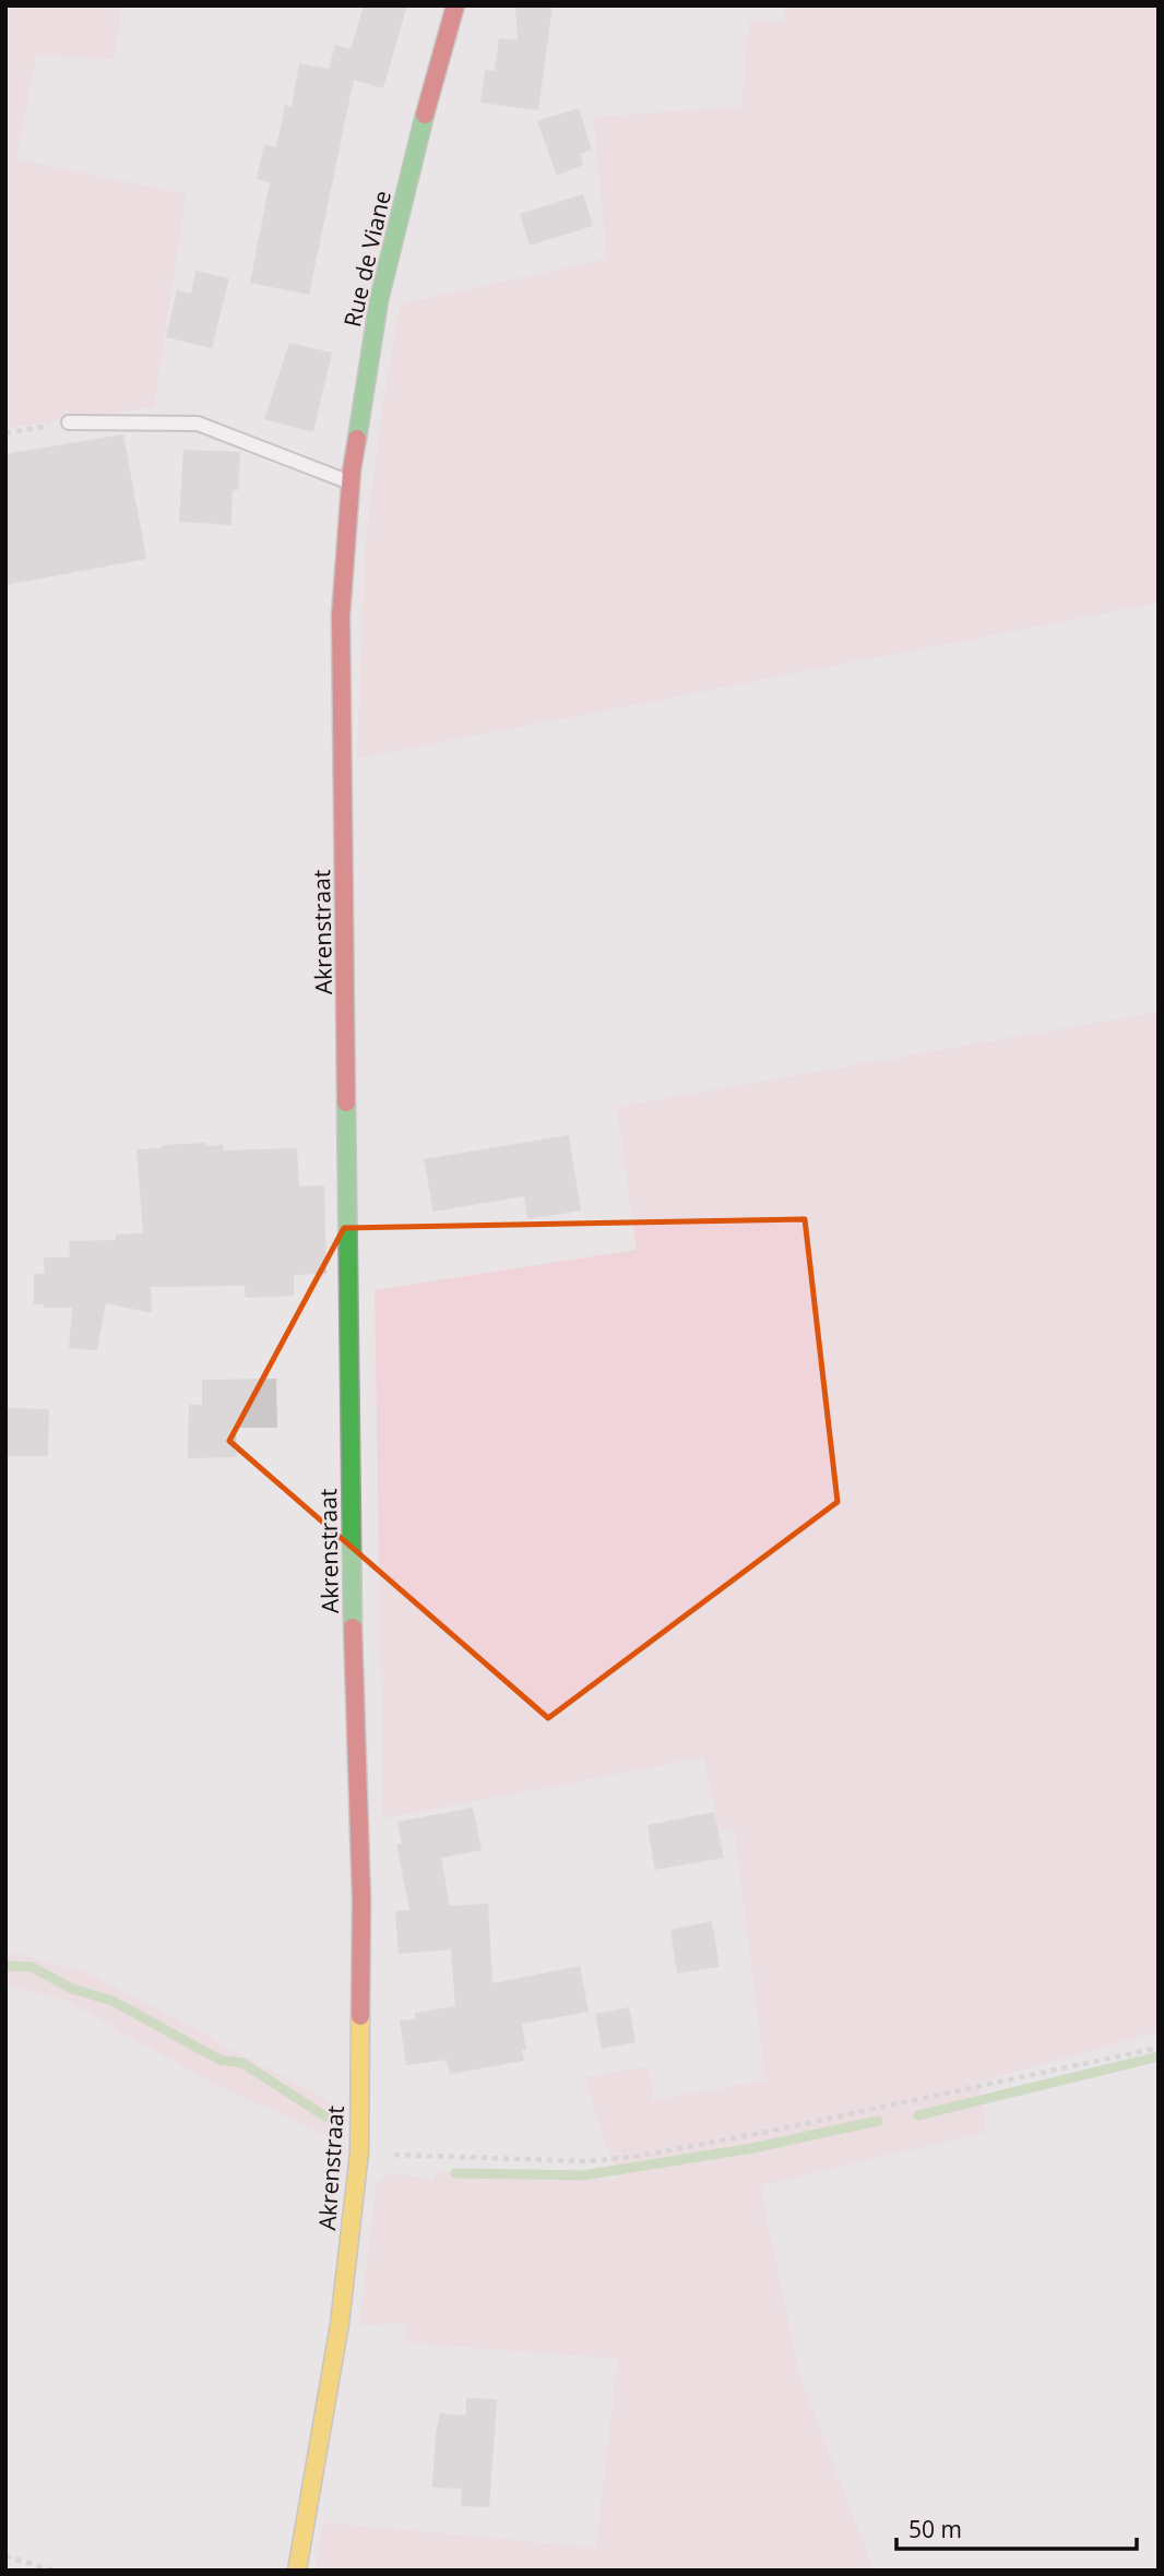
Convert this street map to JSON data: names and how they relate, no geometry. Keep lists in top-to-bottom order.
{
  "streets": {
    "street": ["Rue de Viane", "Akrenstraat"]
  },
  "crossings": [
    ["Rue de Viane", "Akrenstraat"]
  ],
  "scale_bar": "50 m"
}
